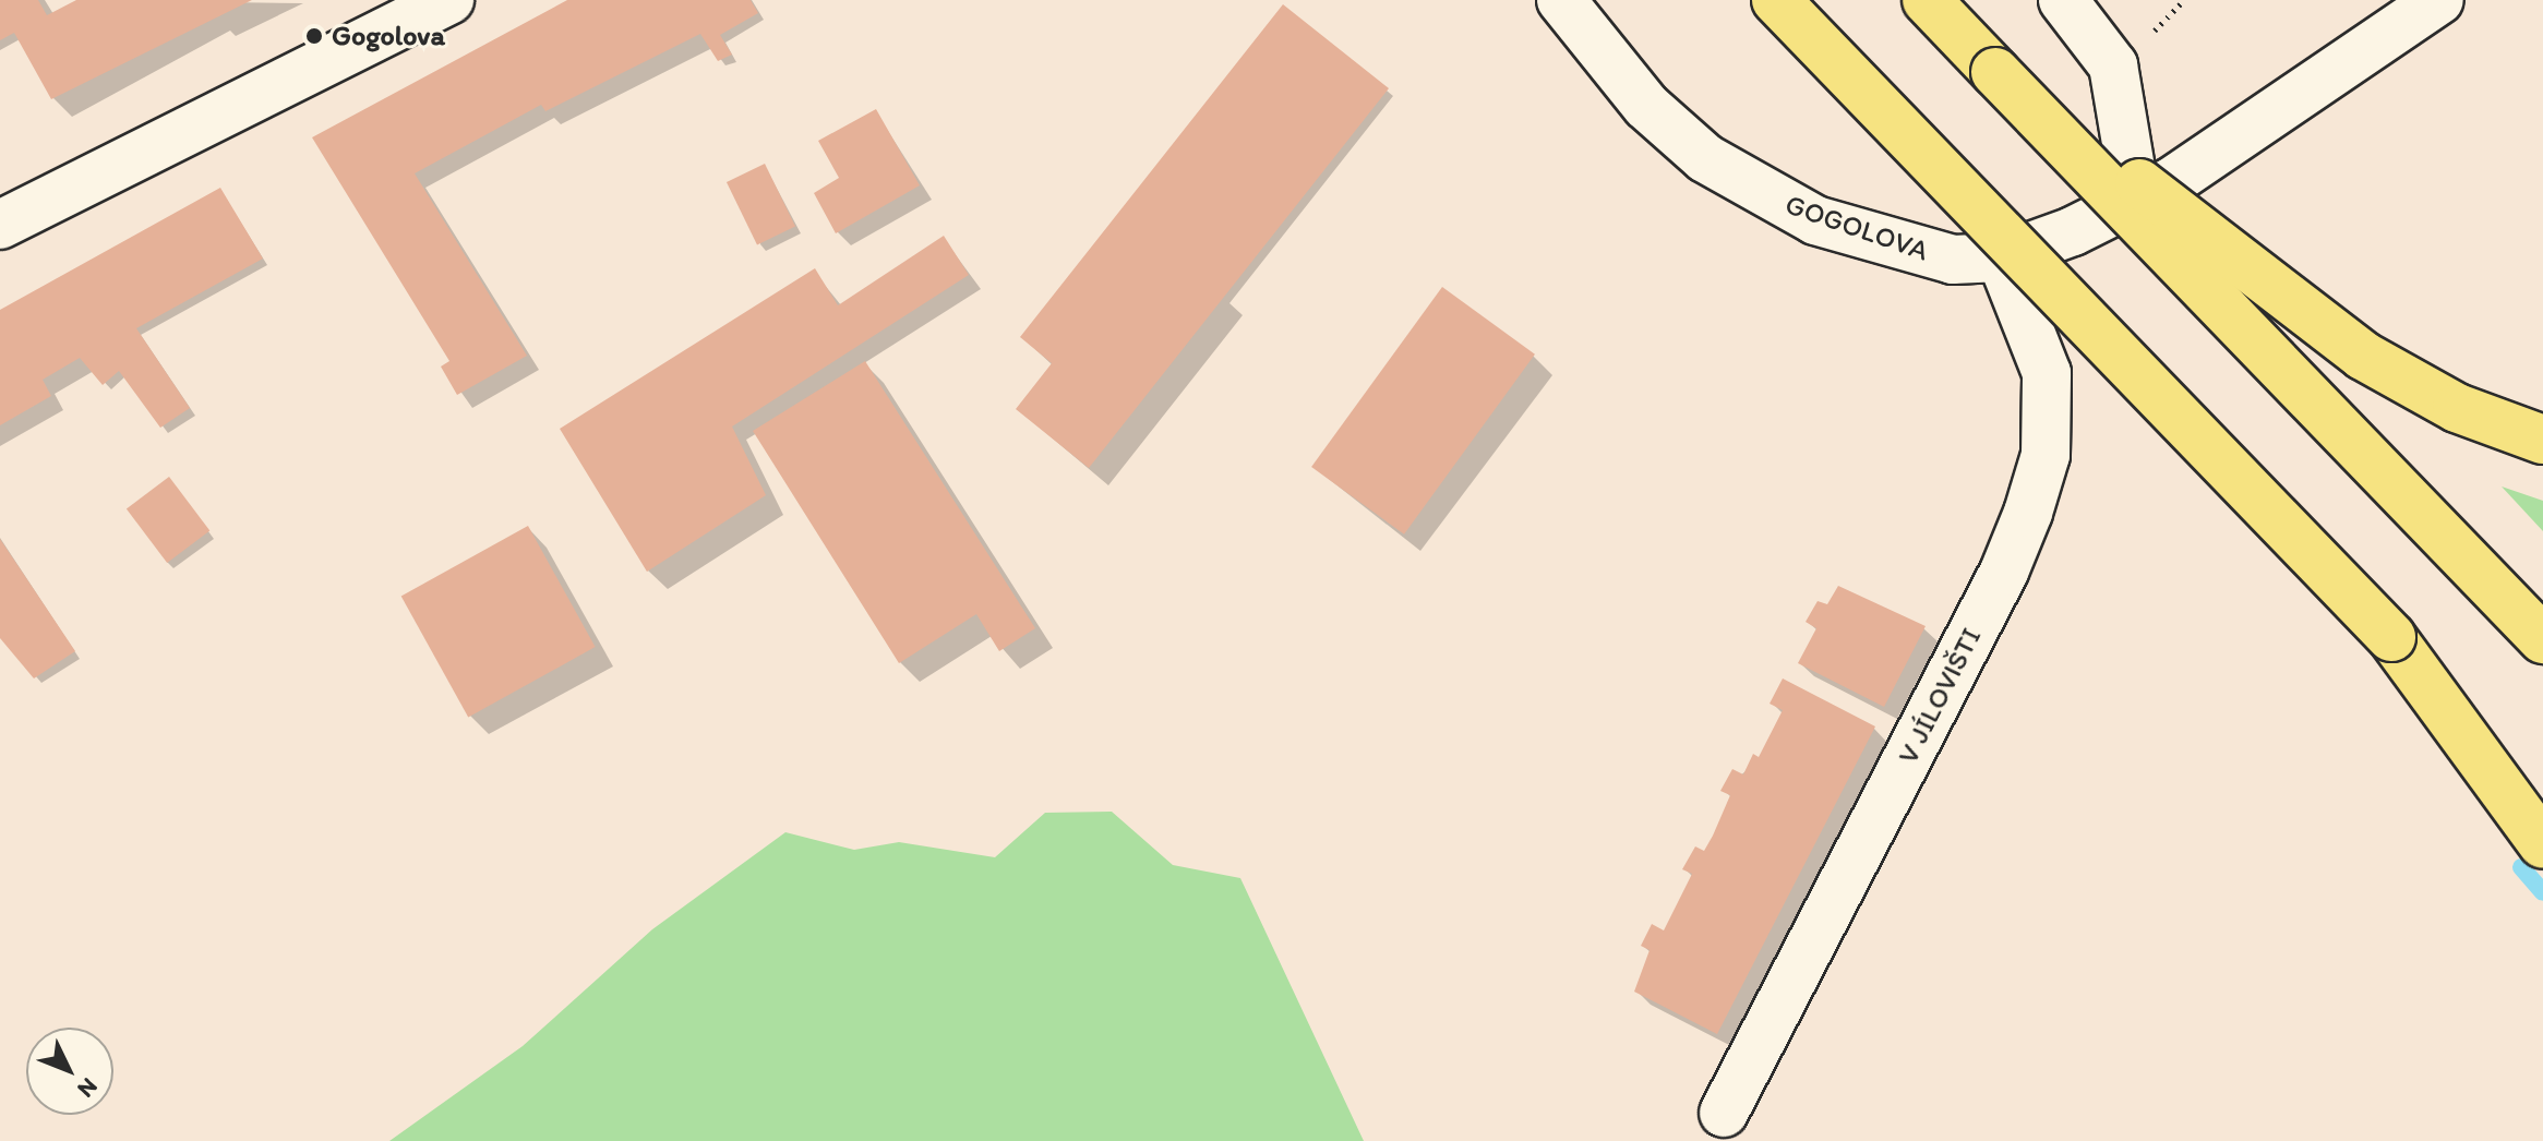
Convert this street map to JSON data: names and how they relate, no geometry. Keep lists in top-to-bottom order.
{
  "streets": {
    "street": ["GOGOLOVA", "V JÍLOVIŠTI"]
  },
  "crossings": [
    ["GOGOLOVA", "V JÍLOVIŠTI"]
  ],
  "places": ["Gogolova"],
  "north": "bottom right"
}
